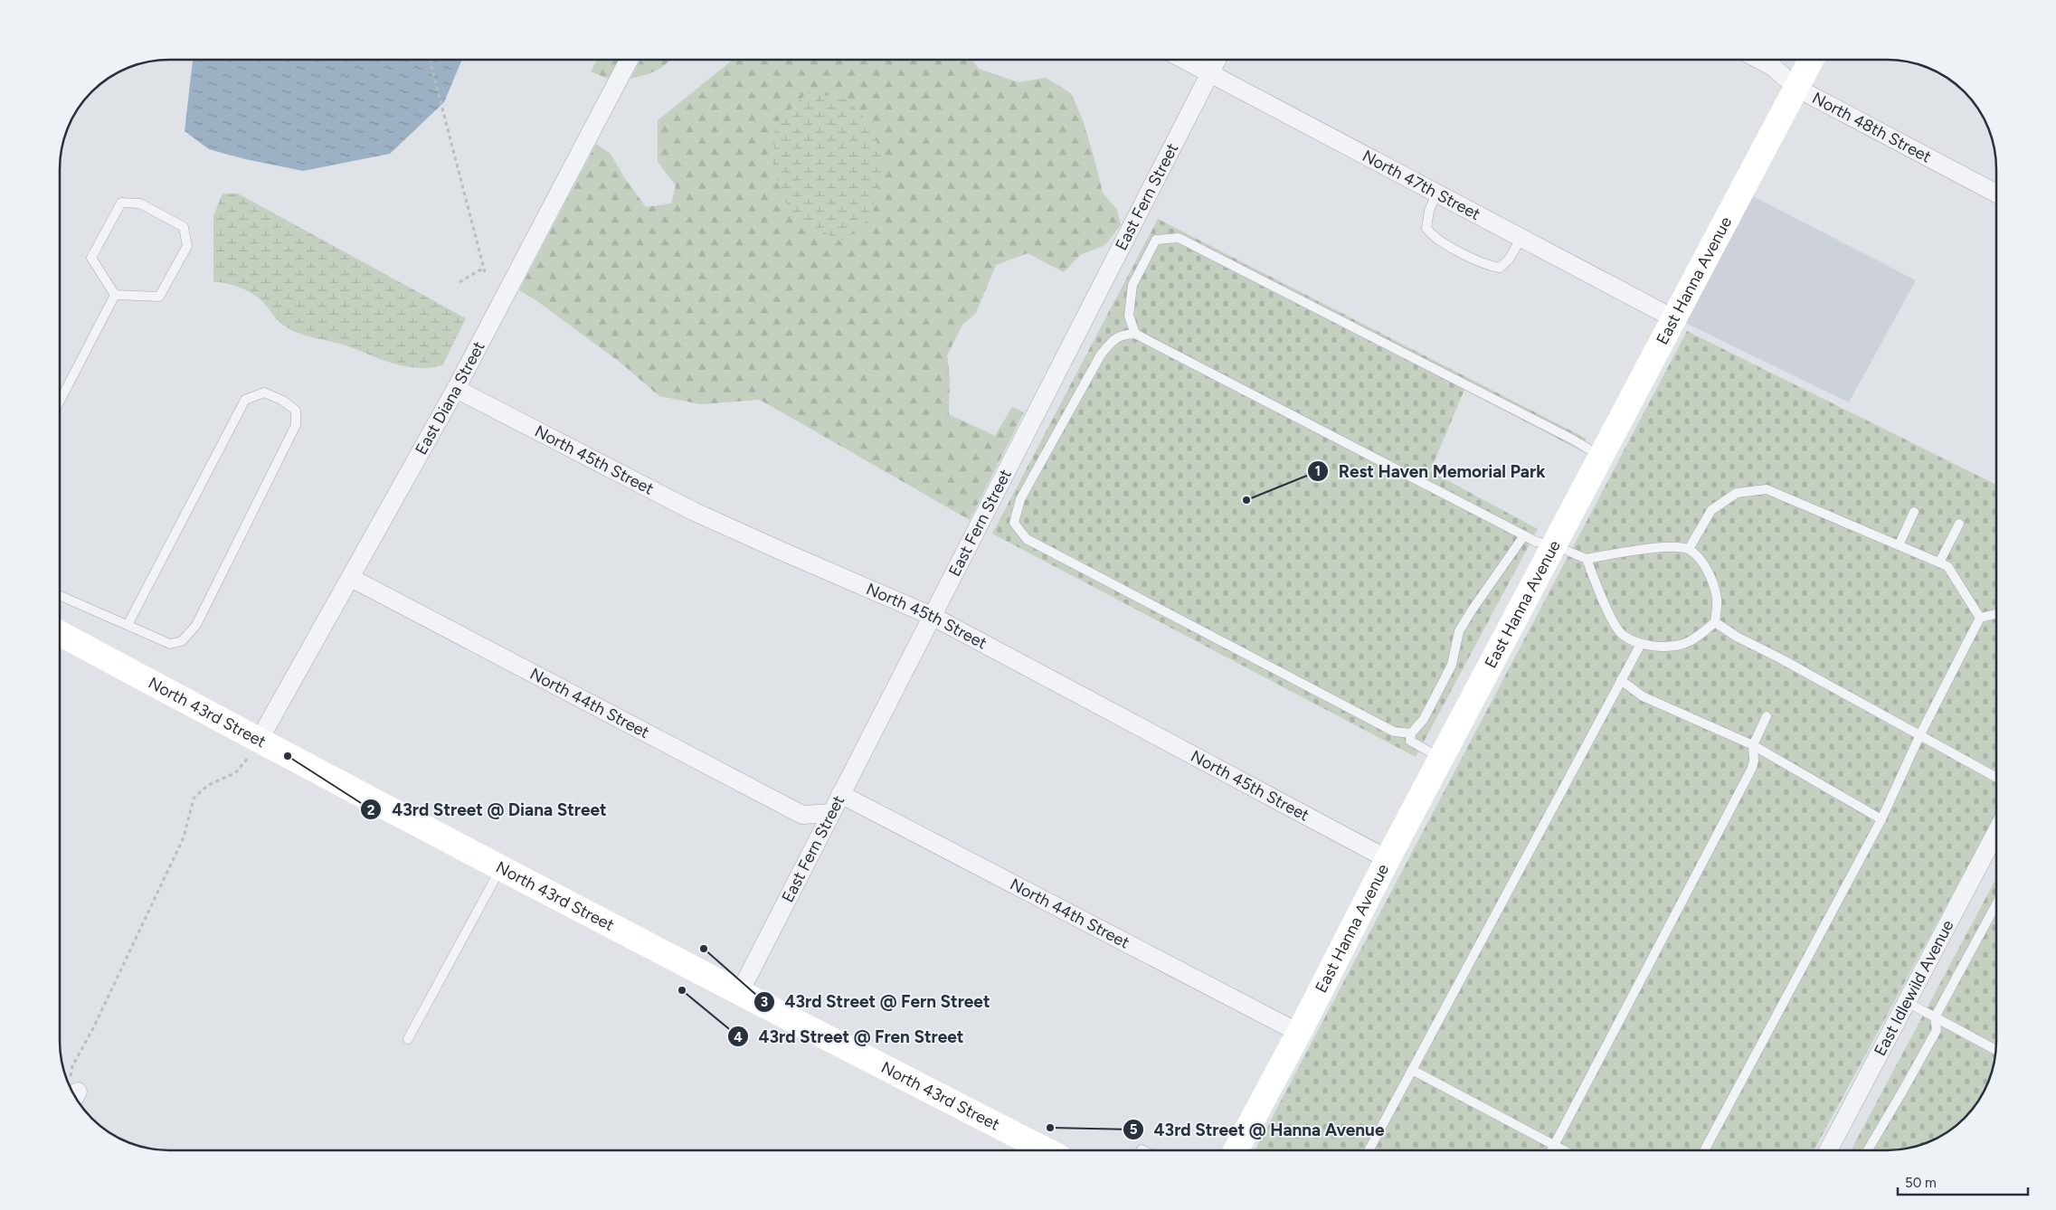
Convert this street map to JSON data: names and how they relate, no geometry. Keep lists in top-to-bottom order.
{
  "streets": {
    "street": [
      "North 48th Street",
      "North 47th Street",
      "East Fern Street",
      "East Hanna Avenue",
      "East Diana Street",
      "North 45th Street",
      "North 44th Street",
      "North 43rd Street",
      "East Idlewild Avenue"
    ]
  },
  "crossings": [
    ["North 48th Street", "East Hanna Avenue"],
    ["North 47th Street", "East Fern Street"],
    ["North 47th Street", "East Hanna Avenue"],
    ["East Fern Street", "North 45th Street"],
    ["East Fern Street", "North 44th Street"],
    ["East Fern Street", "North 43rd Street"],
    ["East Hanna Avenue", "North 45th Street"],
    ["East Hanna Avenue", "North 44th Street"],
    ["East Diana Street", "North 45th Street"],
    ["East Diana Street", "North 44th Street"],
    ["East Diana Street", "North 43rd Street"]
  ],
  "places": [
    "Rest Haven Memorial Park",
    "43rd Street @ Diana Street",
    "43rd Street @ Fern Street",
    "43rd Street @ Fren Street",
    "43rd Street @ Hanna Avenue"
  ],
  "scale_bar": "50 m"
}
